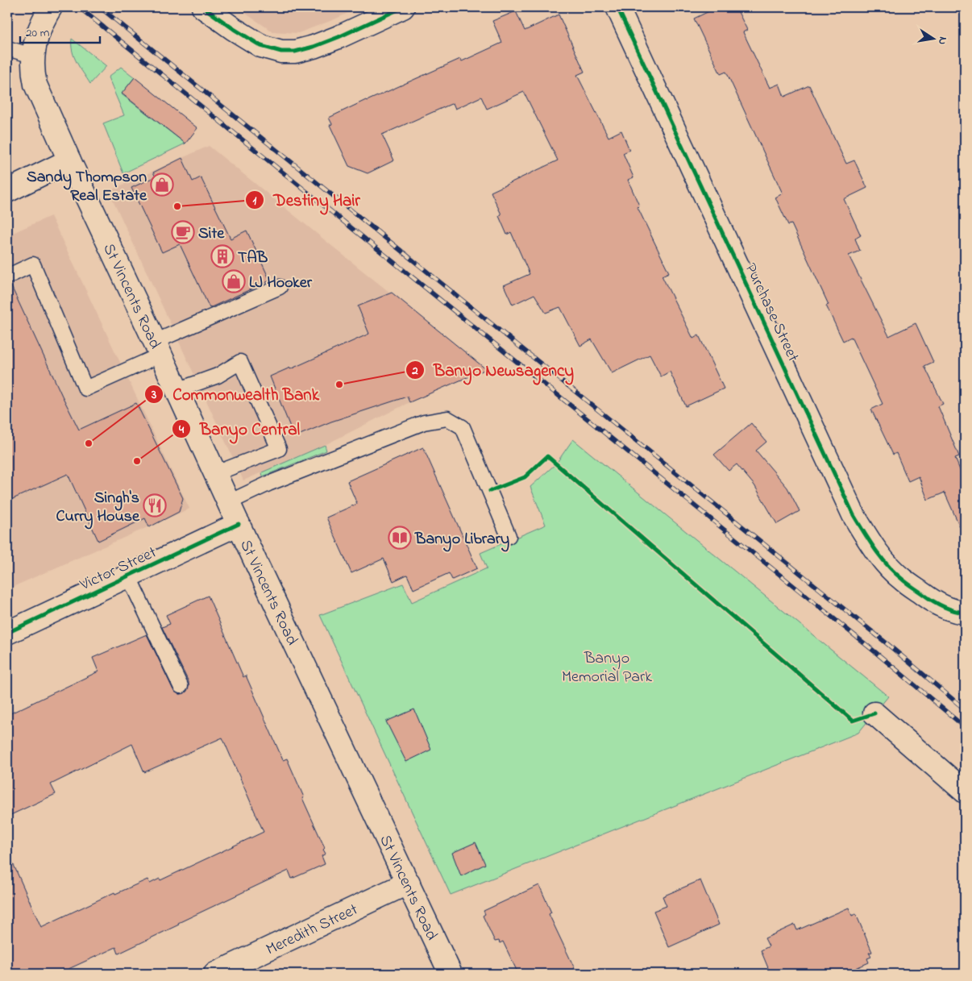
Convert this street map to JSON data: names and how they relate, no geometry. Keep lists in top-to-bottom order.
{
  "streets": {
    "street": [
      "St Vincents Road",
      "Purchase Street",
      "Victor Street",
      "Meredith Street"
    ]
  },
  "crossings": [
    ["St Vincents Road", "Victor Street"],
    ["St Vincents Road", "Meredith Street"]
  ],
  "parks": ["Banyo Memorial Park"],
  "places": {
    "shop": ["Sandy Thompson Real Estate", "LJ Hooker"],
    "other": [
      "Destiny Hair",
      "Banyo Newsagency",
      "Commonwealth Bank",
      "Banyo Central"
    ],
    "cafe": ["Site"],
    "building": ["TAB"],
    "restaurant": ["Singh's Curry House"],
    "library": ["Banyo Library"]
  },
  "scale_bar": "20 m",
  "north": "right"
}
